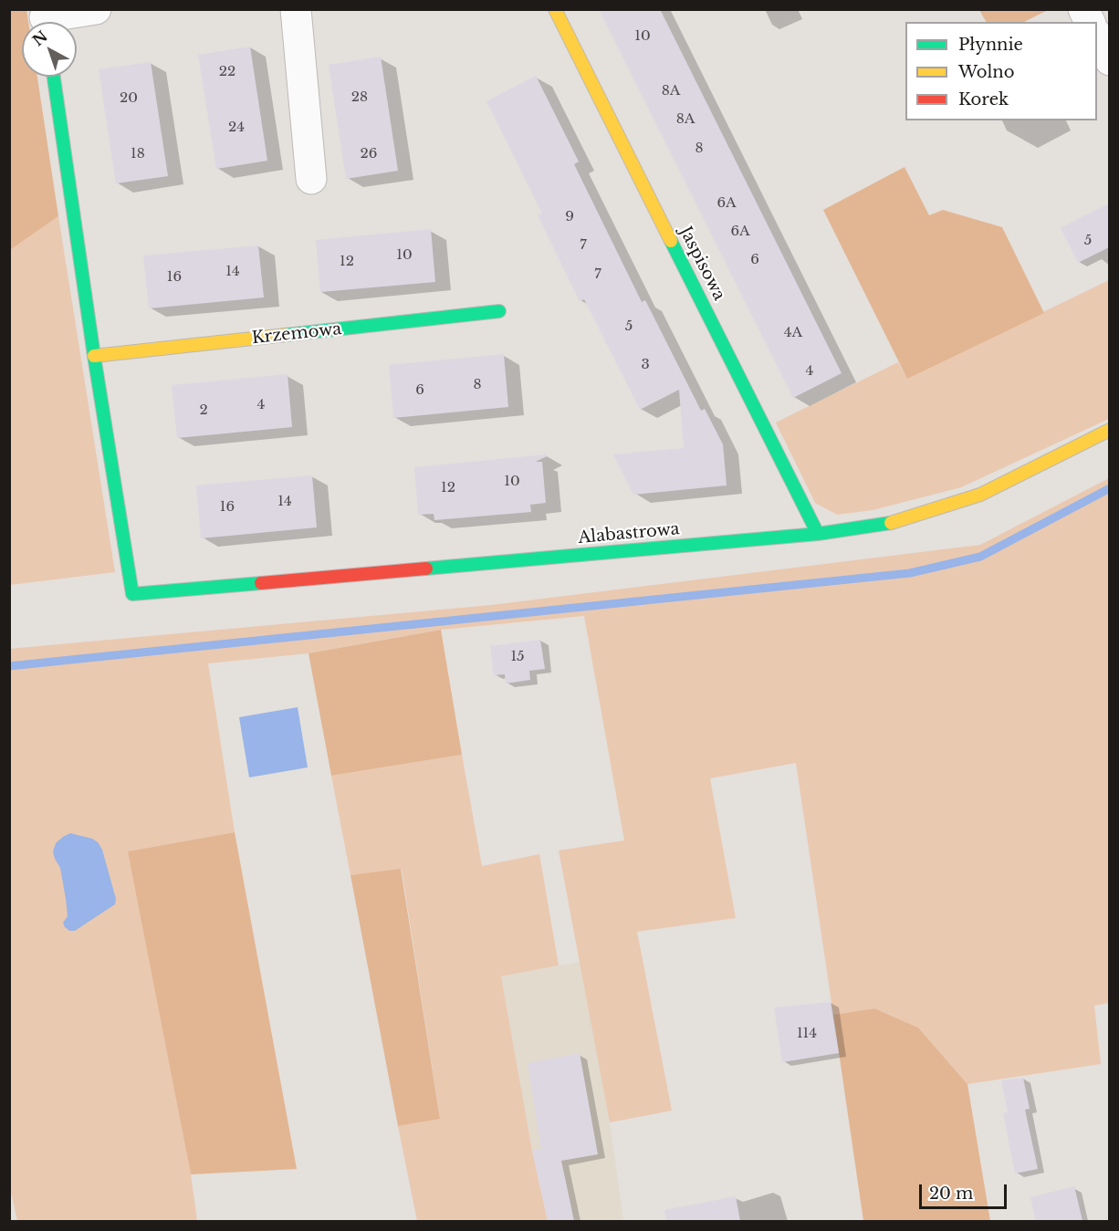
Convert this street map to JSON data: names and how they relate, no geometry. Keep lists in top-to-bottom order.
{
  "streets": {
    "street": ["Jaspisowa", "Krzemowa", "Alabastrowa"]
  },
  "crossings": [
    ["Jaspisowa", "Alabastrowa"],
    ["Krzemowa", "Alabastrowa"]
  ],
  "house_numbers": [
    "10",
    "22",
    "8A",
    "28",
    "20",
    "8A",
    "24",
    "8",
    "18",
    "26",
    "6A",
    "9",
    "6A",
    "5",
    "7",
    "10",
    "6",
    "12",
    "14",
    "7",
    "16",
    "5",
    "4A",
    "3",
    "4",
    "8",
    "6",
    "4",
    "2",
    "10",
    "12",
    "14",
    "16",
    "15",
    "114"
  ],
  "legend": ["Płynnie", "Wolno", "Korek"],
  "scale_bar": "20 m",
  "north": "top left"
}
